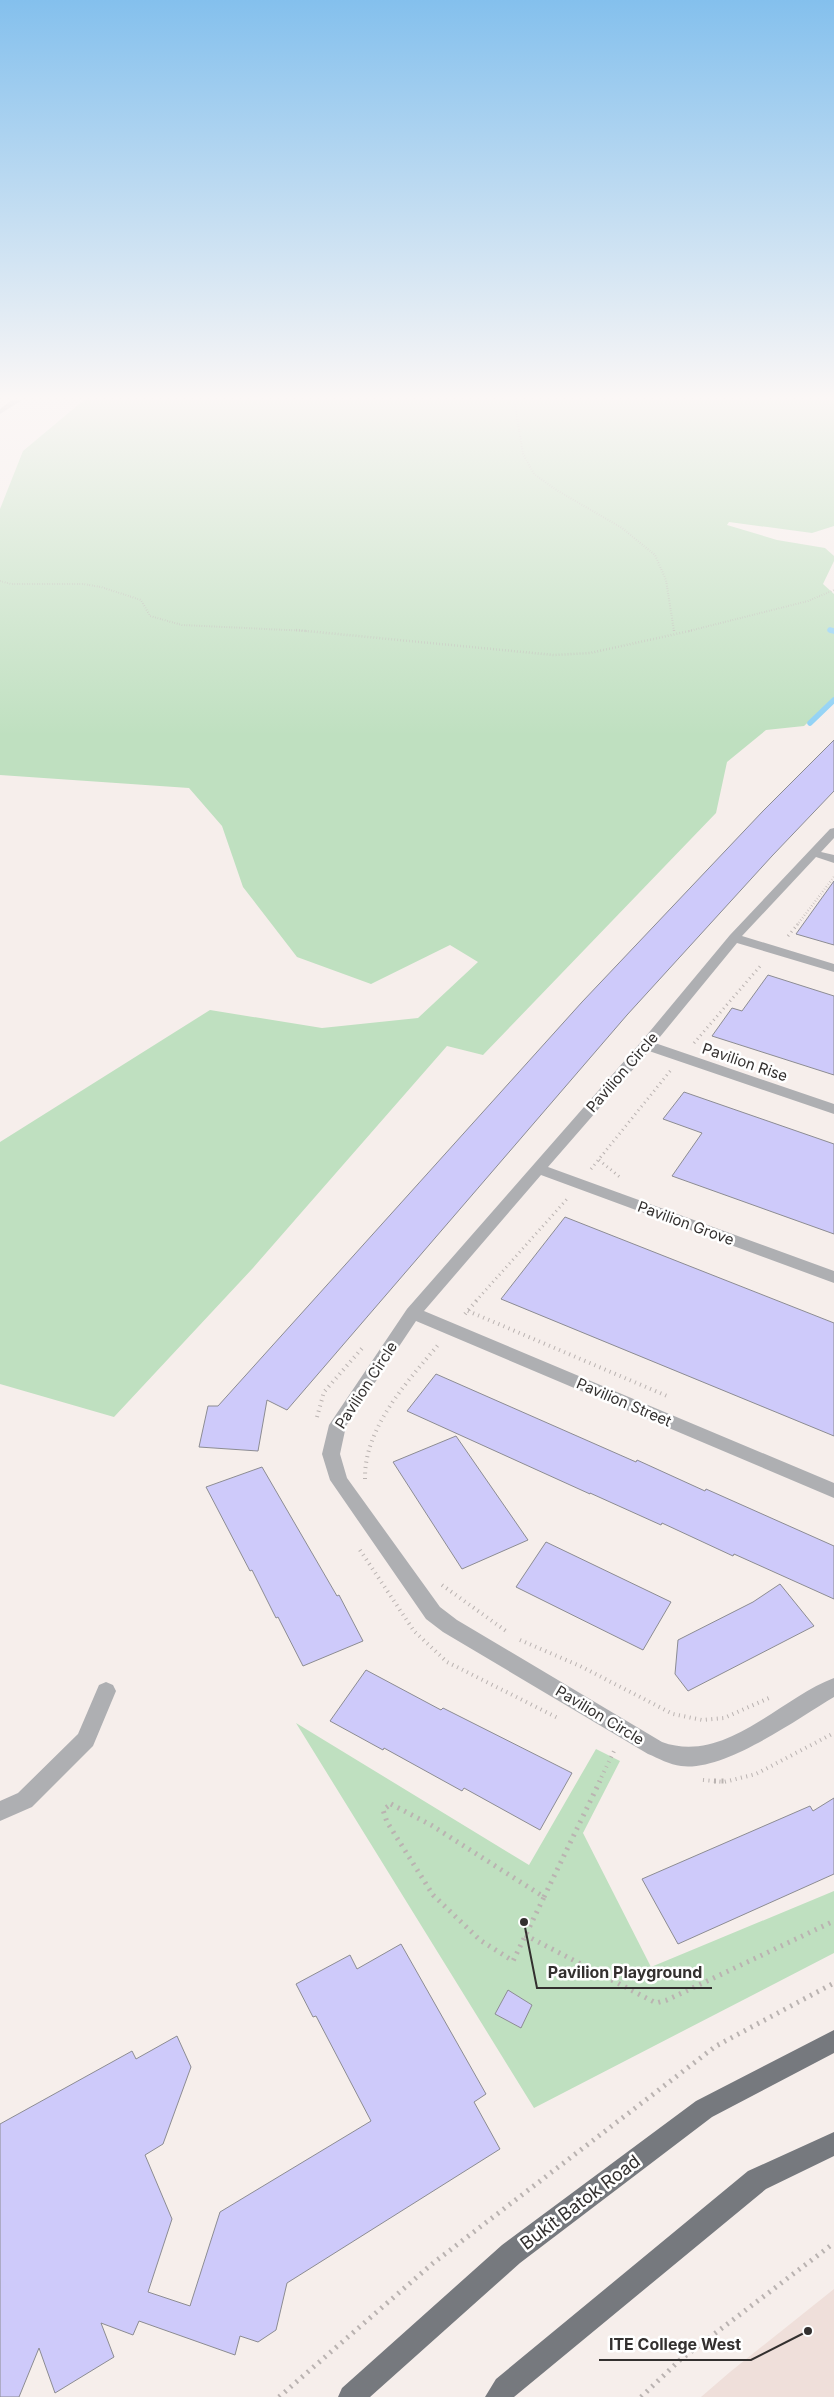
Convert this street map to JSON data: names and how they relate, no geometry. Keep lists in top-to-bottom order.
{
  "streets": {
    "main road": ["Bukit Batok Road"],
    "street": [
      "Pavilion Rise",
      "Pavilion Circle",
      "Pavilion Grove",
      "Pavilion Street"
    ]
  },
  "crossings": [
    ["Pavilion Rise", "Pavilion Circle"],
    ["Pavilion Circle", "Pavilion Grove"],
    ["Pavilion Circle", "Pavilion Street"]
  ],
  "places": ["Pavilion Playground", "ITE College West"]
}
